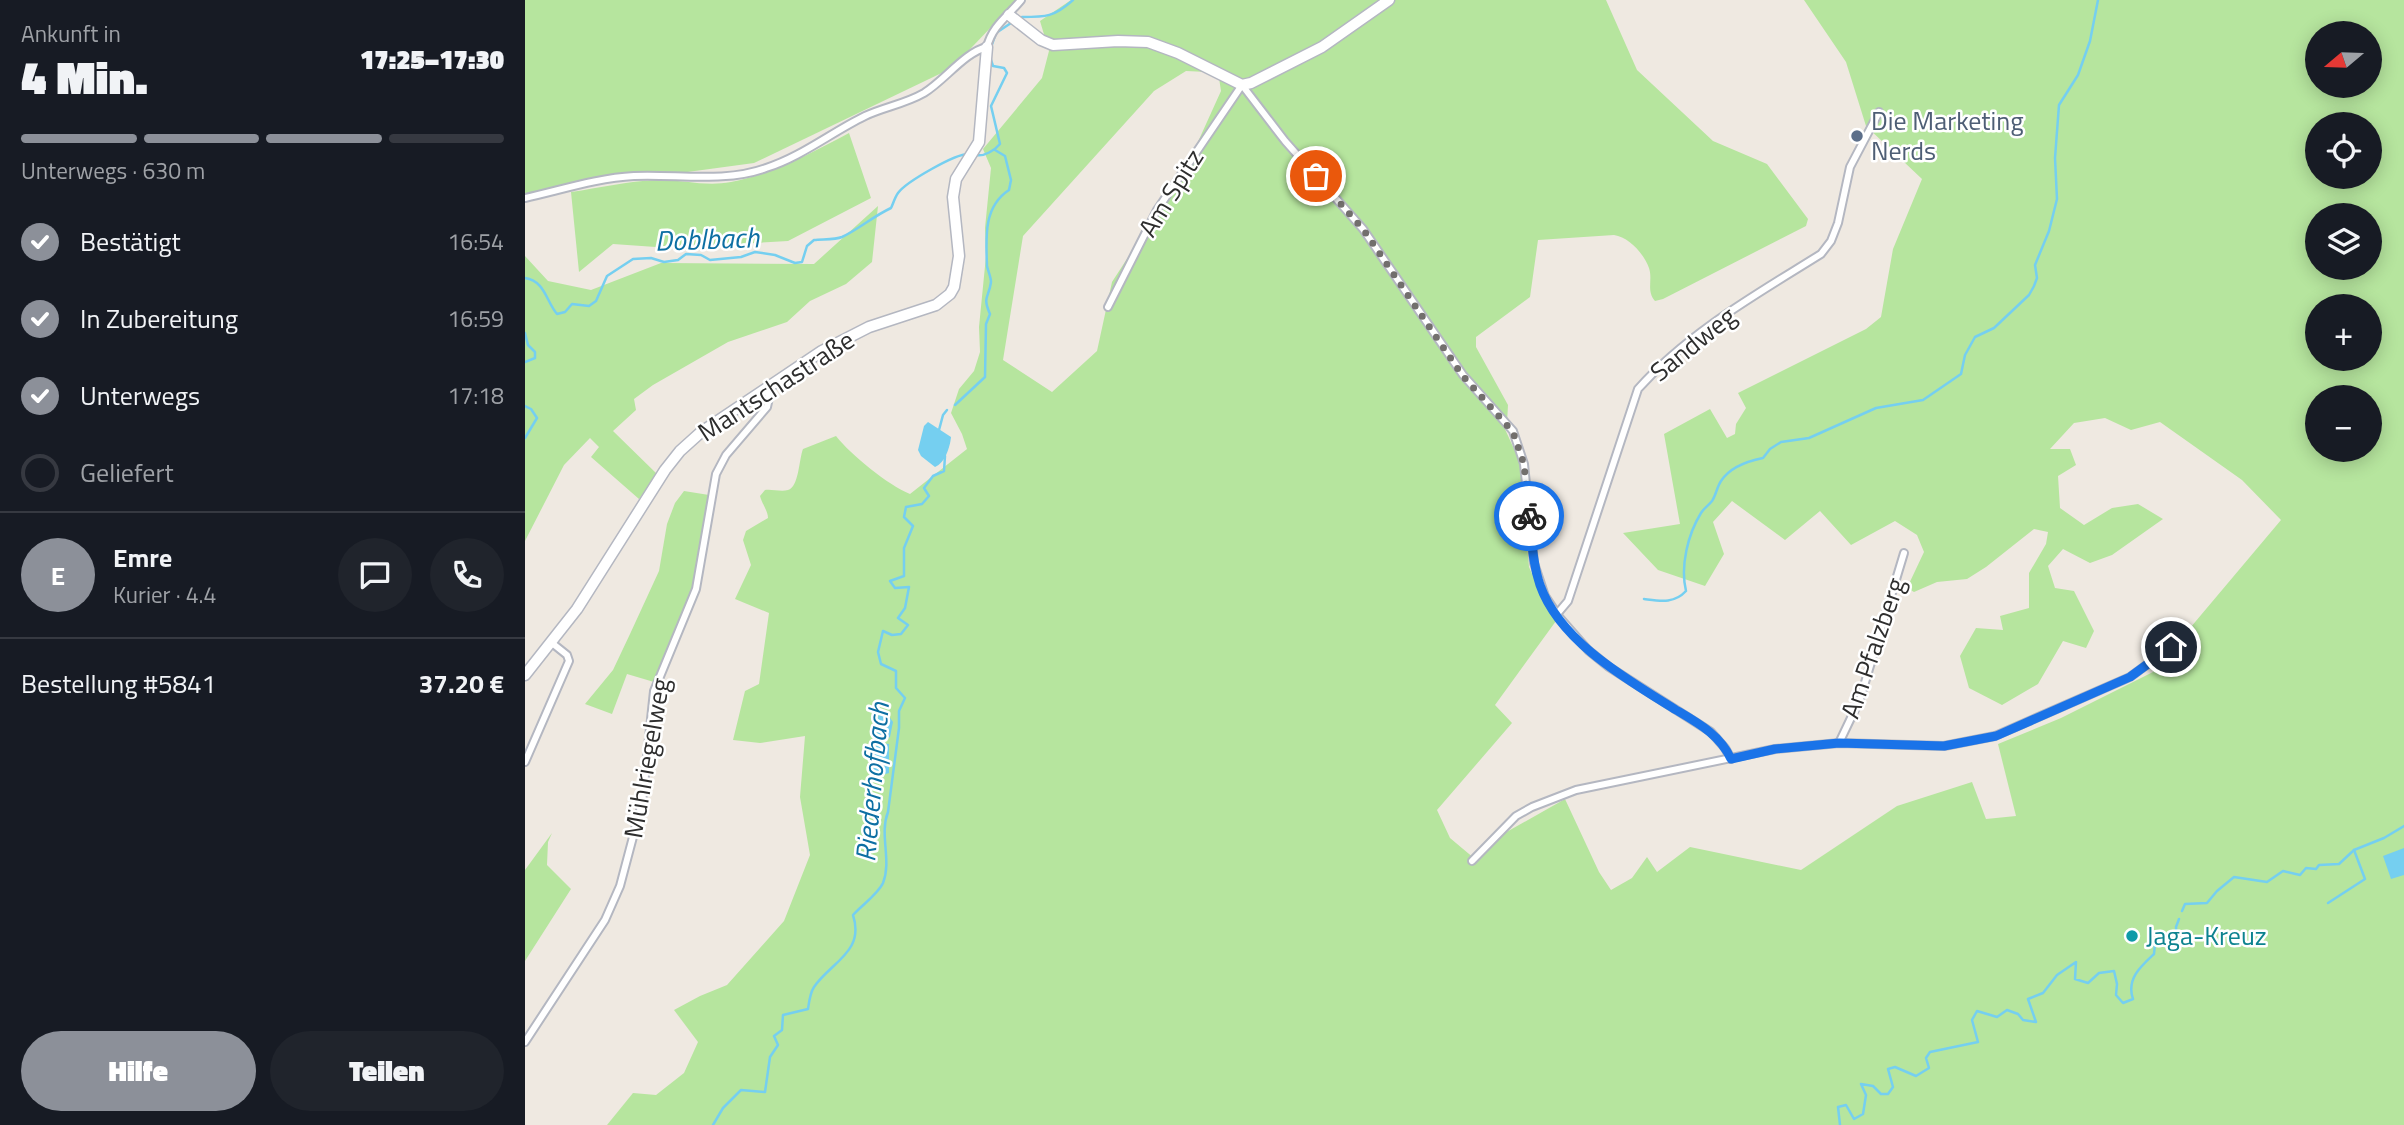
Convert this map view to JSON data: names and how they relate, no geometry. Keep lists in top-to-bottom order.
{
  "streets": {
    "street": [
      "Am Spitz",
      "Sandweg",
      "Mantschastraße",
      "Am Pfalzberg",
      "Mühlriegelweg"
    ]
  },
  "crossings": [
    ["Mantschastraße", "Mühlriegelweg"]
  ],
  "water": ["Doblbach", "Riederhofbach"],
  "places": ["Die Marketing Nerds", "Jaga-Kreuz"],
  "north": "left",
  "page": {
    "heading": ["4 Min.", "Ankunft in", "17:25–17:30"],
    "panel": [
      "Emre",
      "Kurier · 4.4",
      "Bestellung #5841",
      "37.20 €"
    ],
    "map_buttons": ["+", "−"],
    "bar": "Unterwegs · 630 m",
    "list": [
      ["Bestätigt", "16:54"],
      ["In Zubereitung", "16:59"],
      ["Unterwegs", "17:18"],
      "Geliefert"
    ],
    "round": "E",
    "buttons": ["Hilfe", "Teilen"]
  }
}
